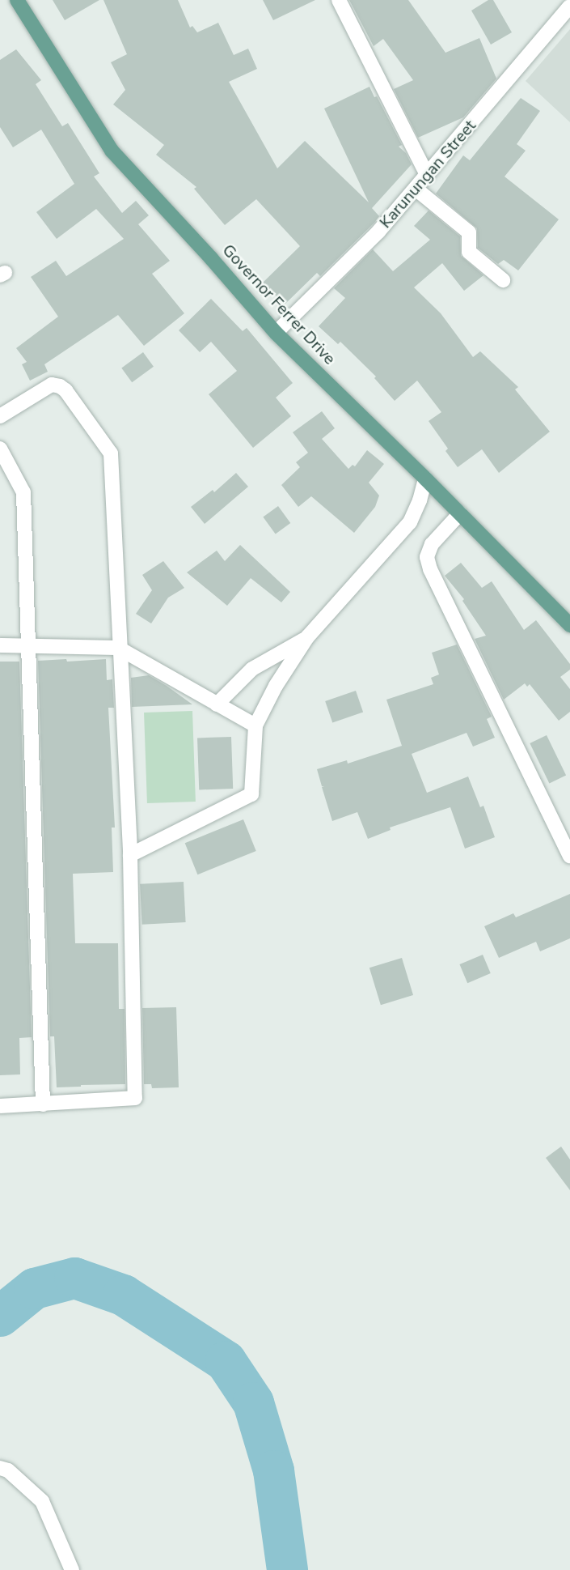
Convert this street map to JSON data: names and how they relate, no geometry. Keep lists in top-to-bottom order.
{
  "streets": {
    "main road": ["Governor Ferrer Drive"],
    "street": ["Karunungan Street"]
  },
  "crossings": [
    ["Karunungan Street", "Governor Ferrer Drive"]
  ]
}
